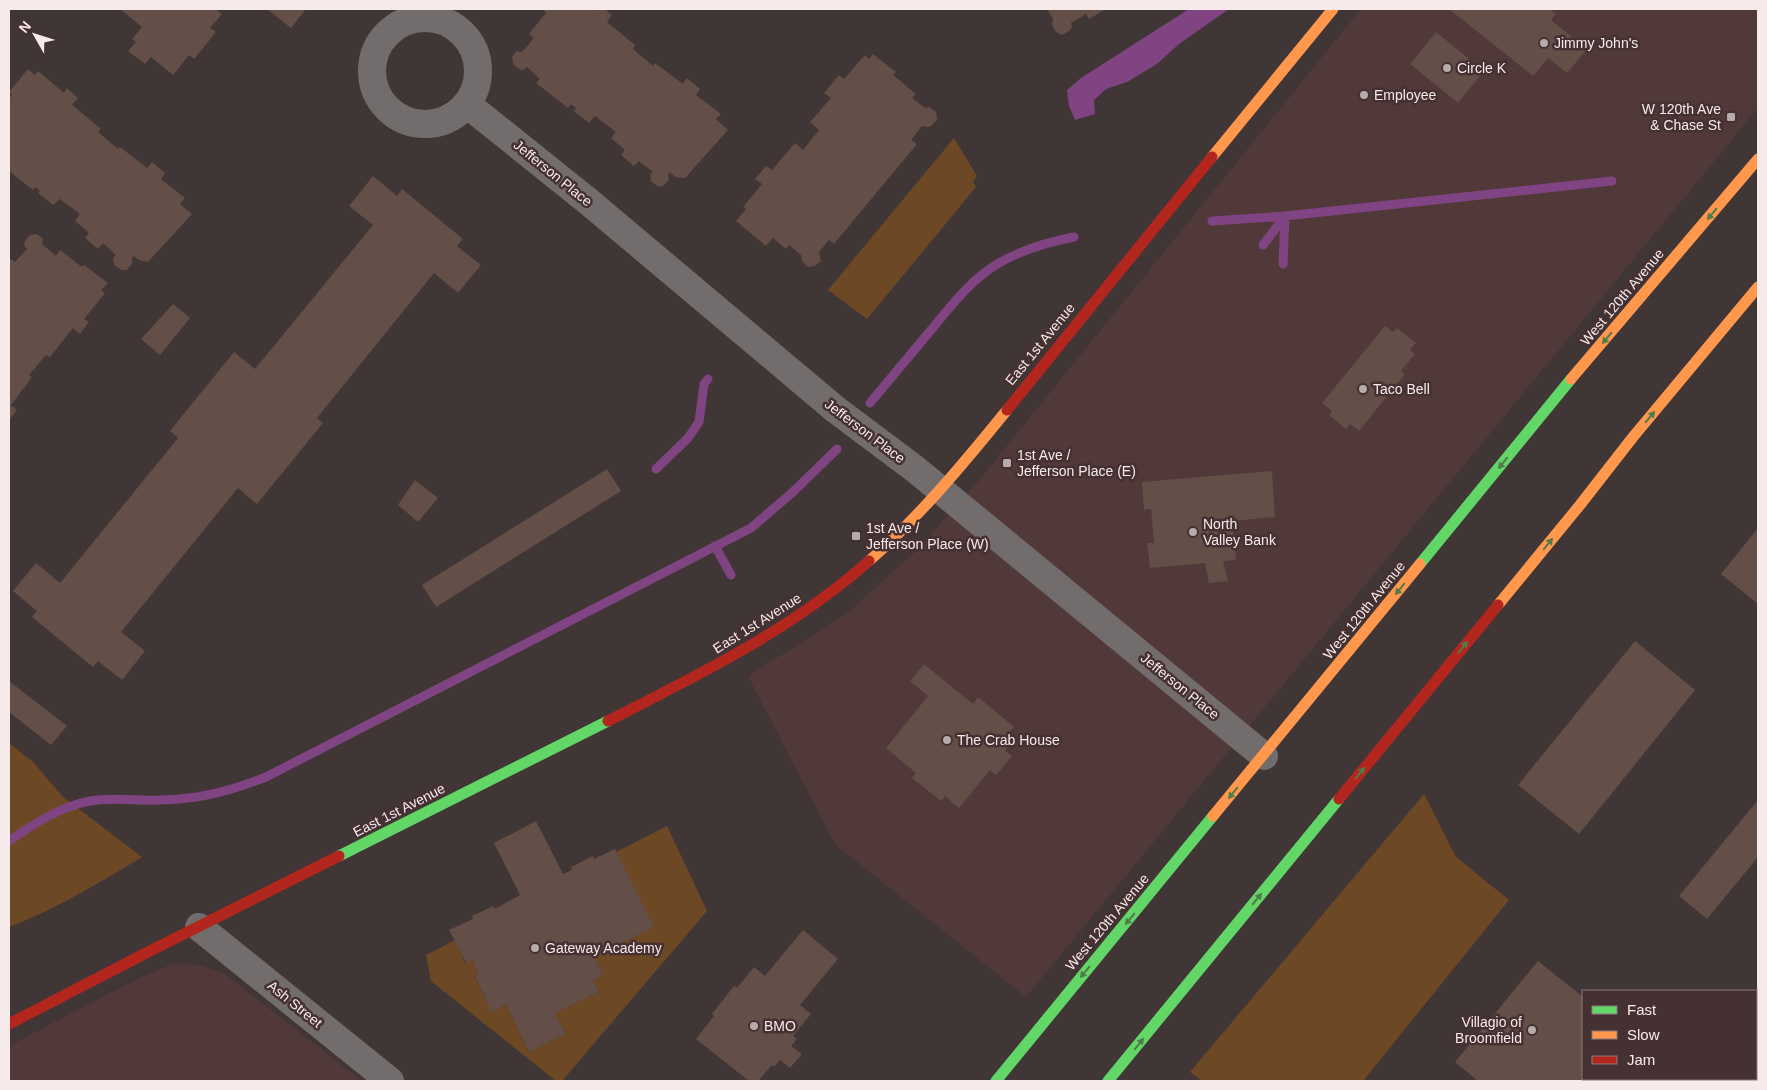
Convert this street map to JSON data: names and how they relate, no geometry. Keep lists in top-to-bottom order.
{
  "streets": {
    "main road": ["West 120th Avenue", "East 1st Avenue"],
    "street": ["Jefferson Place", "Ash Street"]
  },
  "crossings": [
    ["Jefferson Place", "West 120th Avenue"],
    ["Jefferson Place", "East 1st Avenue"],
    ["East 1st Avenue", "Ash Street"]
  ],
  "places": {
    "other": [
      "Jimmy John's",
      "Circle K",
      "Employee",
      "Taco Bell",
      "North Valley Bank",
      "The Crab House",
      "Gateway Academy",
      "BMO",
      "Villagio of Broomfield"
    ],
    "transit": ["W 120th Ave & Chase St", "1st Ave / Jefferson Place (E)", "1st Ave / Jefferson Place (W)"]
  },
  "legend": ["Fast", "Slow", "Jam"],
  "north": "top left"
}
